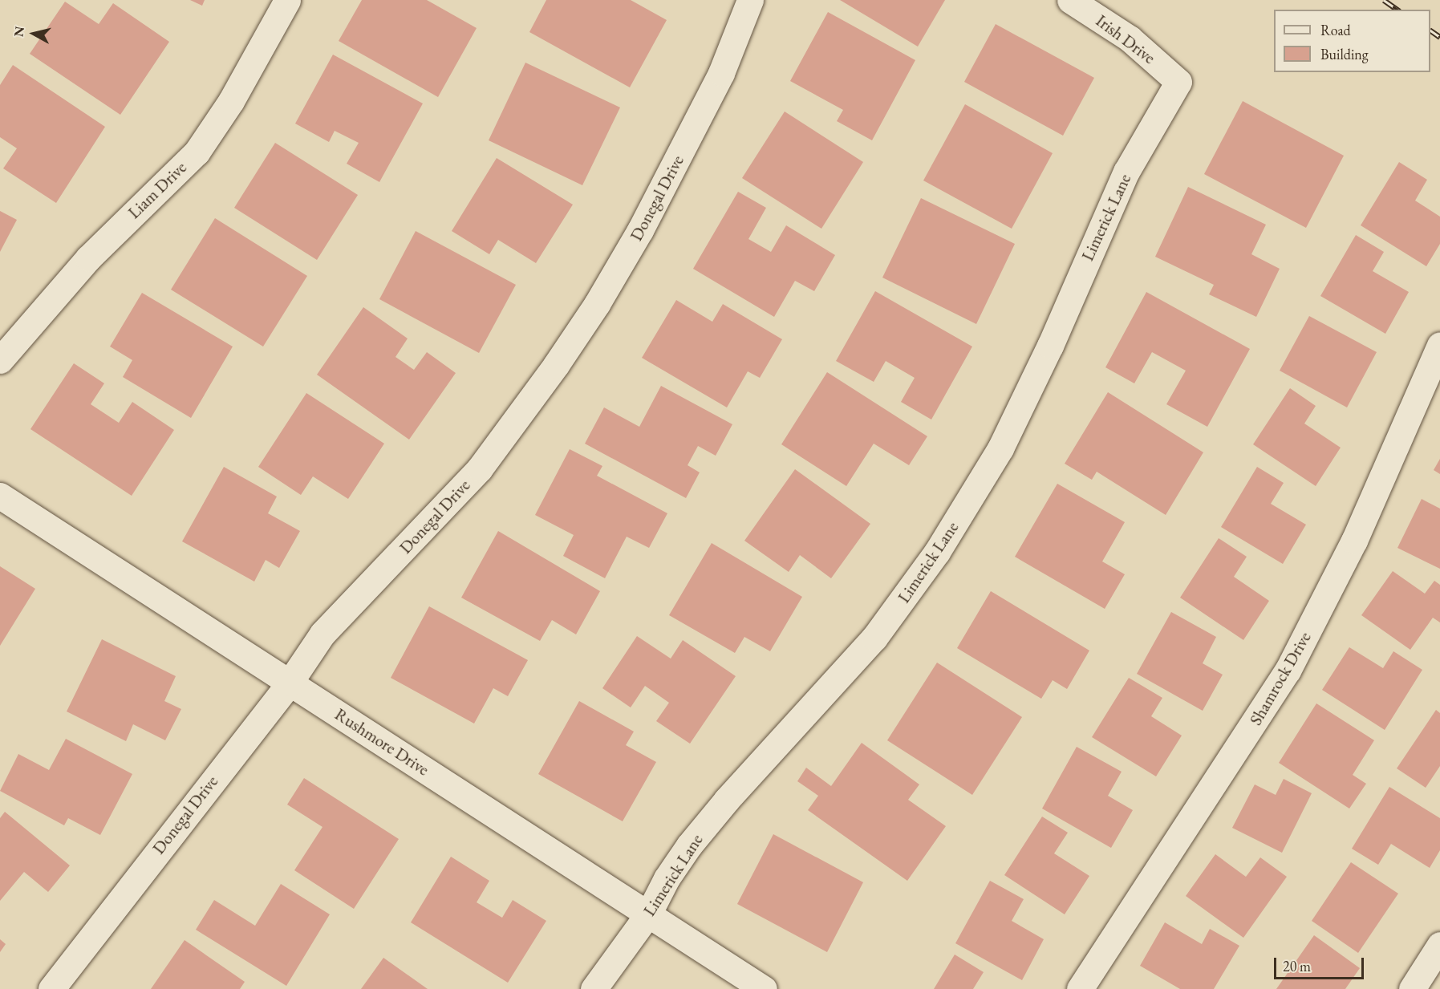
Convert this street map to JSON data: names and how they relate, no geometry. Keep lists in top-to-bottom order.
{
  "streets": {
    "street": [
      "Irish Drive",
      "Liam Drive",
      "Donegal Drive",
      "Limerick Lane",
      "Shamrock Drive",
      "Rushmore Drive"
    ]
  },
  "crossings": [
    ["Irish Drive", "Limerick Lane"],
    ["Donegal Drive", "Rushmore Drive"],
    ["Limerick Lane", "Rushmore Drive"]
  ],
  "legend": ["Road", "Building"],
  "scale_bar": "20 m",
  "north": "left"
}
